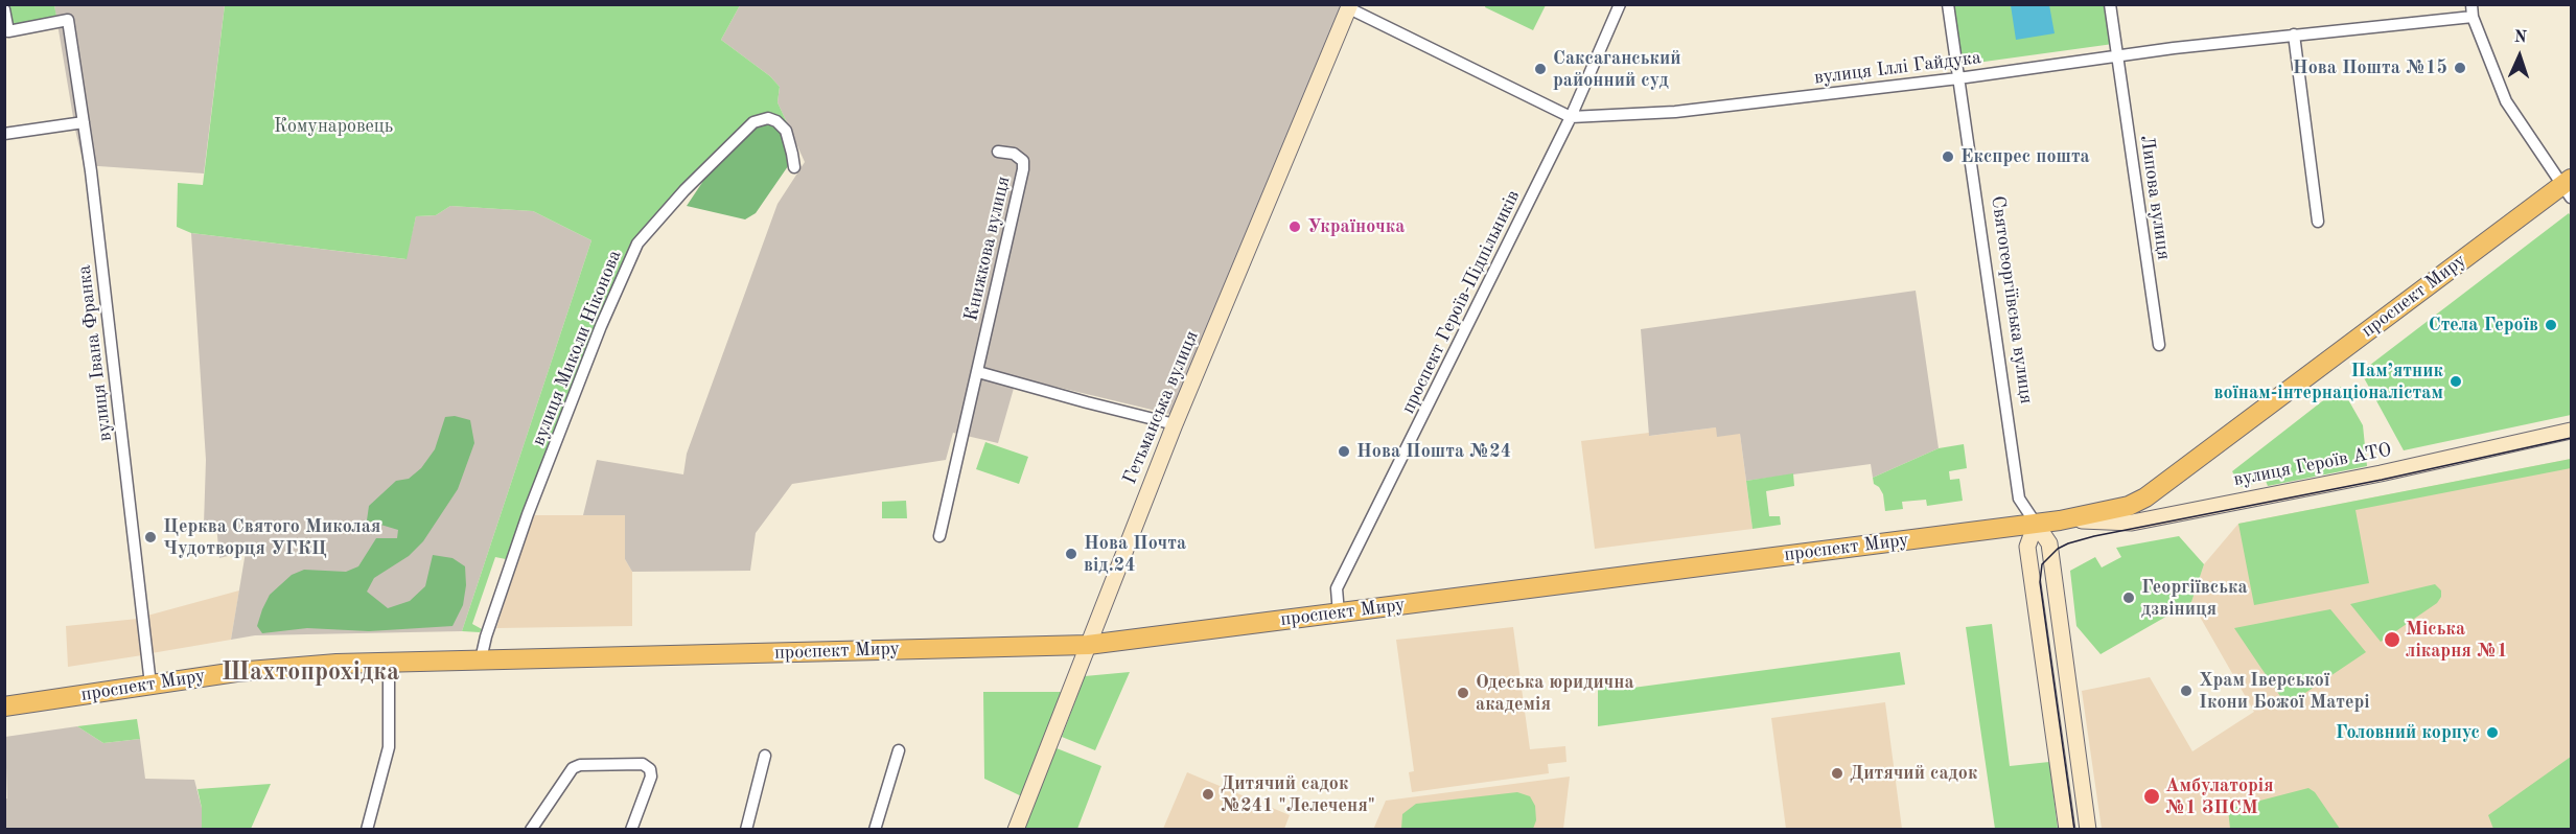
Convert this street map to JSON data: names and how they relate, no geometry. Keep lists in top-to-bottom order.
{
  "streets": {
    "main road": ["проспект Миру"],
    "street": [
      "вулиця Іллі Гайдука",
      "Липова вулиця",
      "Книжкова вулиця",
      "Святогеоргіївська вулиця",
      "проспект Героїв-Підпільників",
      "вулиця Миколи Ніконова",
      "вулиця Івана Франка",
      "Гетьманська вулиця",
      "вулиця Героїв АТО"
    ]
  },
  "crossings": [
    ["вулиця Іллі Гайдука", "Липова вулиця"],
    ["вулиця Іллі Гайдука", "Святогеоргіївська вулиця"],
    ["вулиця Іллі Гайдука", "проспект Героїв-Підпільників"],
    ["вулиця Іллі Гайдука", "Гетьманська вулиця"],
    ["проспект Миру", "Святогеоргіївська вулиця"],
    ["проспект Миру", "проспект Героїв-Підпільників"],
    ["проспект Миру", "вулиця Миколи Ніконова"],
    ["проспект Миру", "вулиця Івана Франка"],
    ["проспект Миру", "Гетьманська вулиця"],
    ["проспект Миру", "вулиця Героїв АТО"]
  ],
  "districts": ["Шахтопрохідка"],
  "parks": ["Комунаровець"],
  "places": [
    "Нова Пошта №15",
    "Саксаганський районний суд",
    "Експрес пошта",
    "Україночка",
    "Стела Героїв",
    "Пам’ятник воїнам-інтернаціоналістам",
    "Нова Пошта №24",
    "Церква Святого Миколая Чудотворця УГКЦ",
    "Нова Почта від.24",
    "Георгіївська дзвіниця",
    "Міська лікарня №1",
    "Храм Іверської Ікони Божої Матері",
    "Одеська юридична академія",
    "Головний корпус",
    "Дитячий садок",
    "Дитячий садок №241 \"Лелеченя\"",
    "Амбулаторія №1 ЗПСМ"
  ],
  "north": "top"
}
